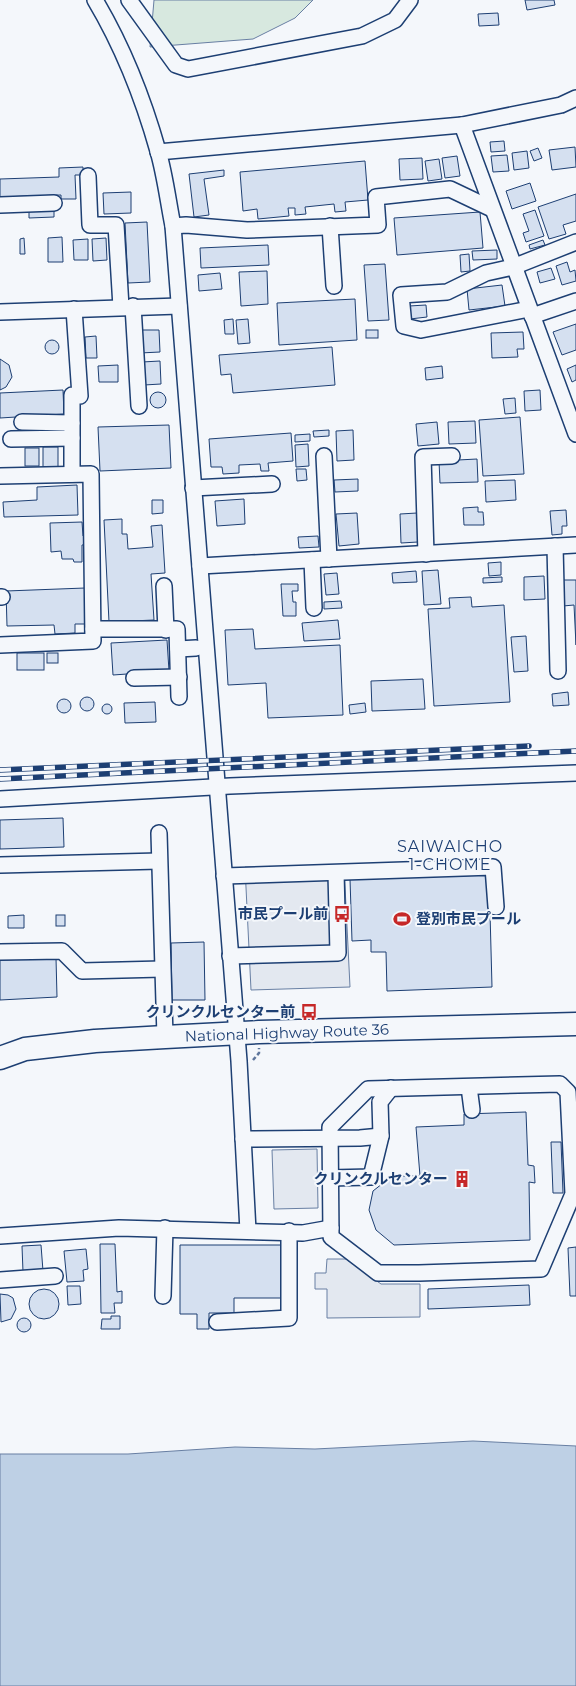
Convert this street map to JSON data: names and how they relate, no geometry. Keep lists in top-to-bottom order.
{
  "streets": {
    "highway": ["National Highway Route 36"]
  },
  "districts": ["SAIWAICHO 1-CHOME"],
  "places": {
    "bus stop": ["市民プール前", "クリンクルセンター前"],
    "sports": ["登別市民プール"],
    "building": ["クリンクルセンター"]
  }
}
